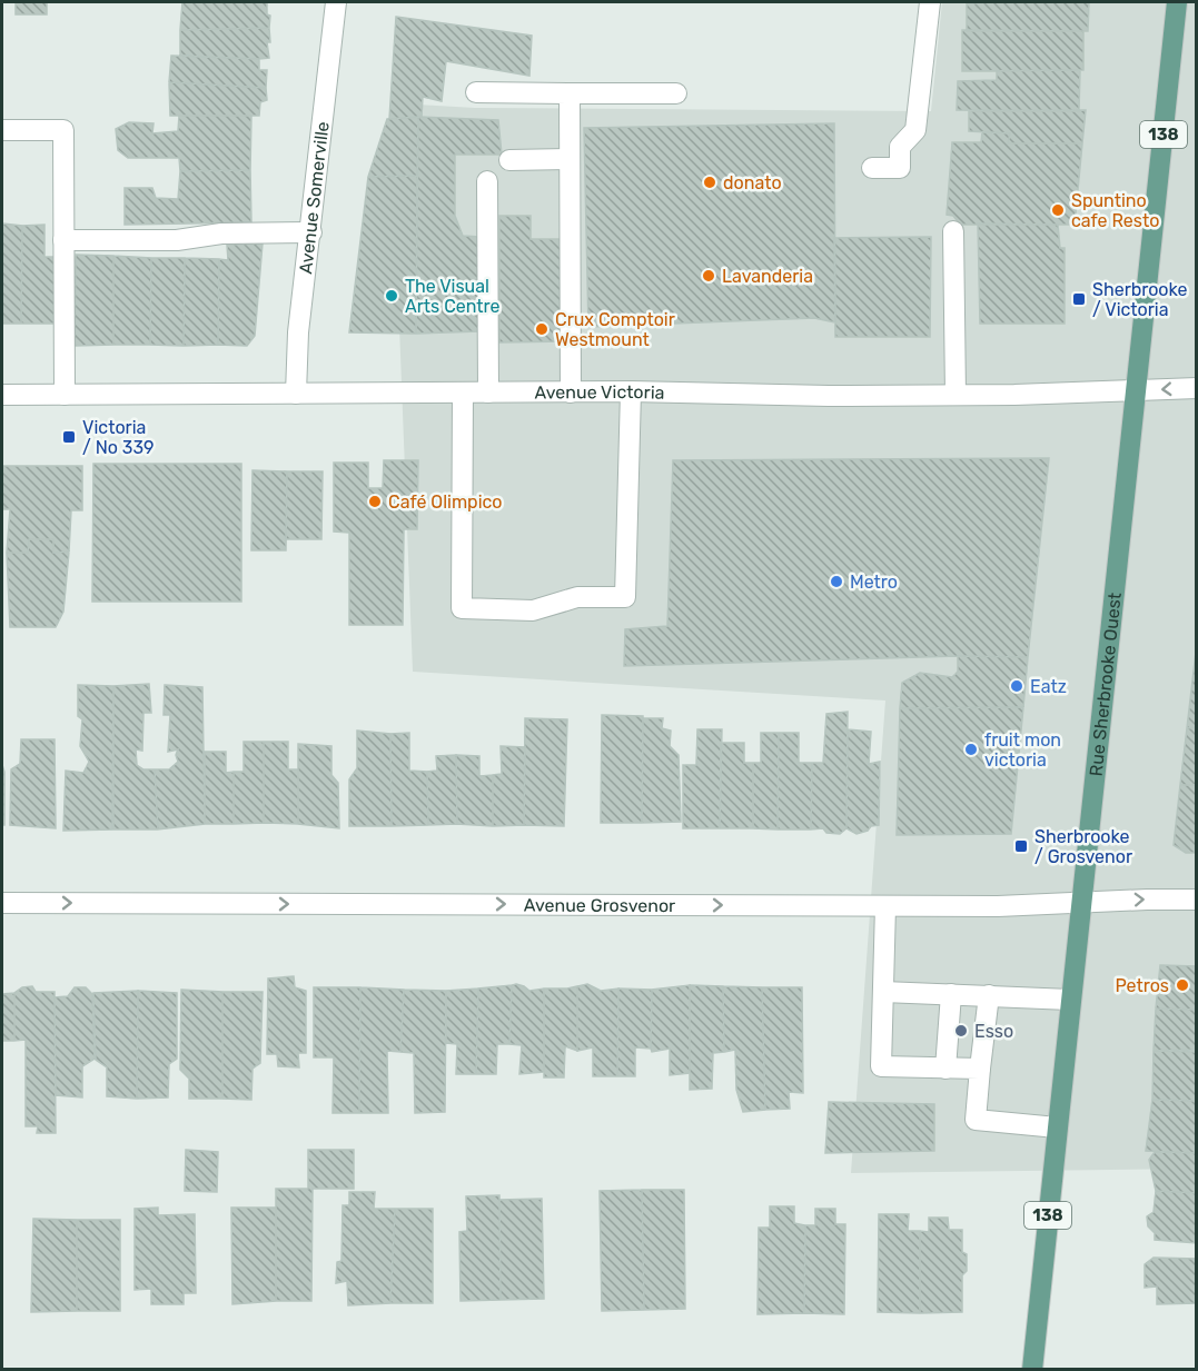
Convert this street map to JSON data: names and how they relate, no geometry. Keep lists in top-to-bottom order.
{
  "streets": {
    "main road": ["138", "Rue Sherbrooke Ouest"],
    "street": ["Avenue Somerville", "Avenue Victoria", "Avenue Grosvenor"]
  },
  "crossings": [
    ["Avenue Somerville", "Avenue Victoria"],
    ["Avenue Victoria", "Rue Sherbrooke Ouest"],
    ["Rue Sherbrooke Ouest", "Avenue Grosvenor"]
  ],
  "one_way": ["Avenue Grosvenor"],
  "places": {
    "other": [
      "donato",
      "Spuntino cafe Resto",
      "Lavanderia",
      "The Visual Arts Centre",
      "Crux Comptoir Westmount",
      "Café Olimpico",
      "Metro",
      "Eatz",
      "fruit mon victoria",
      "Petros",
      "Esso"
    ],
    "transit": ["Sherbrooke / Victoria", "Victoria / No 339", "Sherbrooke / Grosvenor"]
  }
}
